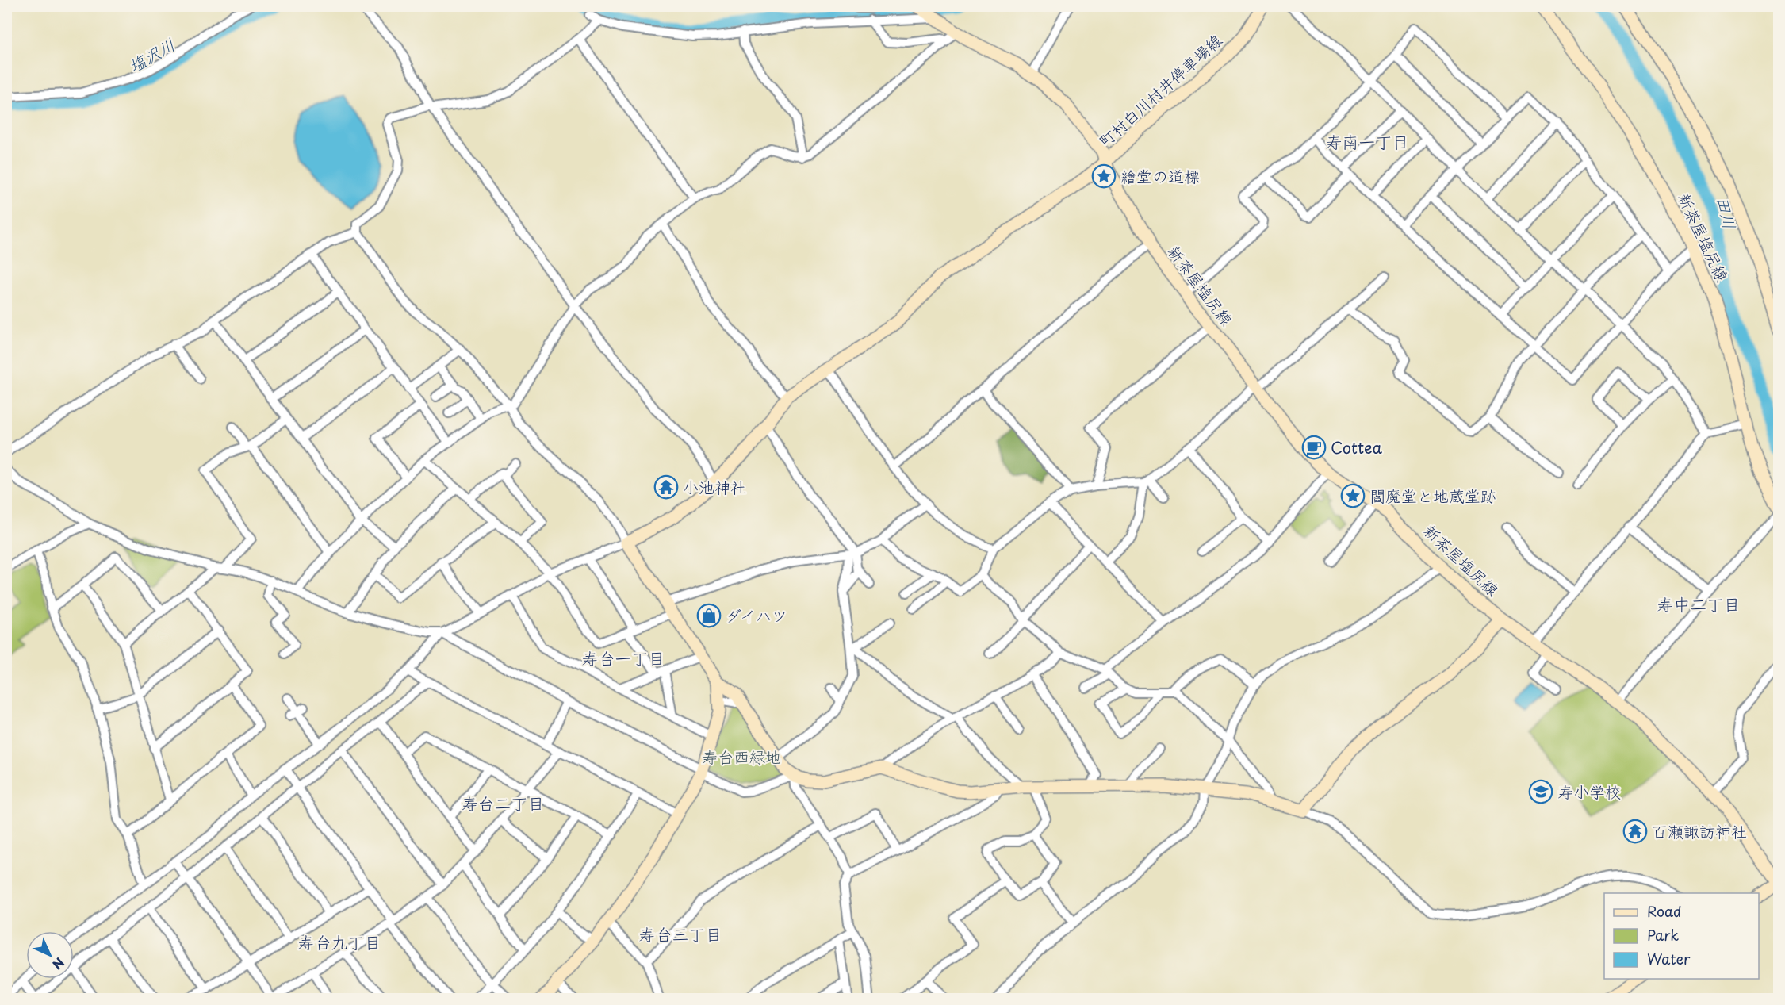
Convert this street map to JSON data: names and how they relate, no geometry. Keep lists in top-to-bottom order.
{
  "streets": {
    "street": ["町村白川村井停車場線", "新茶屋塩尻線"]
  },
  "crossings": [
    ["町村白川村井停車場線", "新茶屋塩尻線"]
  ],
  "districts": [
    "寿南一丁目",
    "寿中二丁目",
    "寿台一丁目",
    "寿台二丁目",
    "寿台三丁目",
    "寿台九丁目"
  ],
  "water": ["塩沢川", "田川"],
  "parks": ["寿台西緑地"],
  "places": {
    "place": ["繪堂の道標", "閻魔堂と地蔵堂跡"],
    "cafe": ["Cottea"],
    "temple": ["小池神社", "百瀬諏訪神社"],
    "shop": ["ダイハツ"],
    "school or university": ["寿小学校"]
  },
  "legend": ["Road", "Park", "Water"],
  "north": "bottom right"
}
